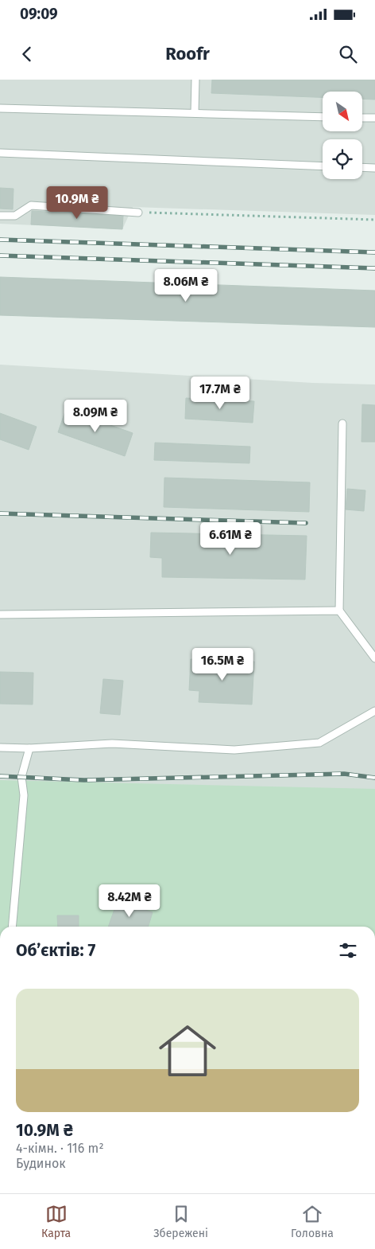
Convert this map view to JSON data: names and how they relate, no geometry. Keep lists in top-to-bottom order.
{
  "north": "bottom right",
  "page": {
    "status": "09:09",
    "header": "Roofr",
    "price": [
      "10.9M ₴",
      "8.06M ₴",
      "17.7M ₴",
      "8.09M ₴",
      "6.61M ₴",
      "16.5M ₴",
      "8.42M ₴"
    ],
    "heading": "Об’єктів: 7",
    "list": [
      {
        "name": "10.9M ₴",
        "note": "4-кімн. · 116 m² · Будинок"
      }
    ],
    "tabs": ["Карта", "Збережені", "Головна"]
  }
}
